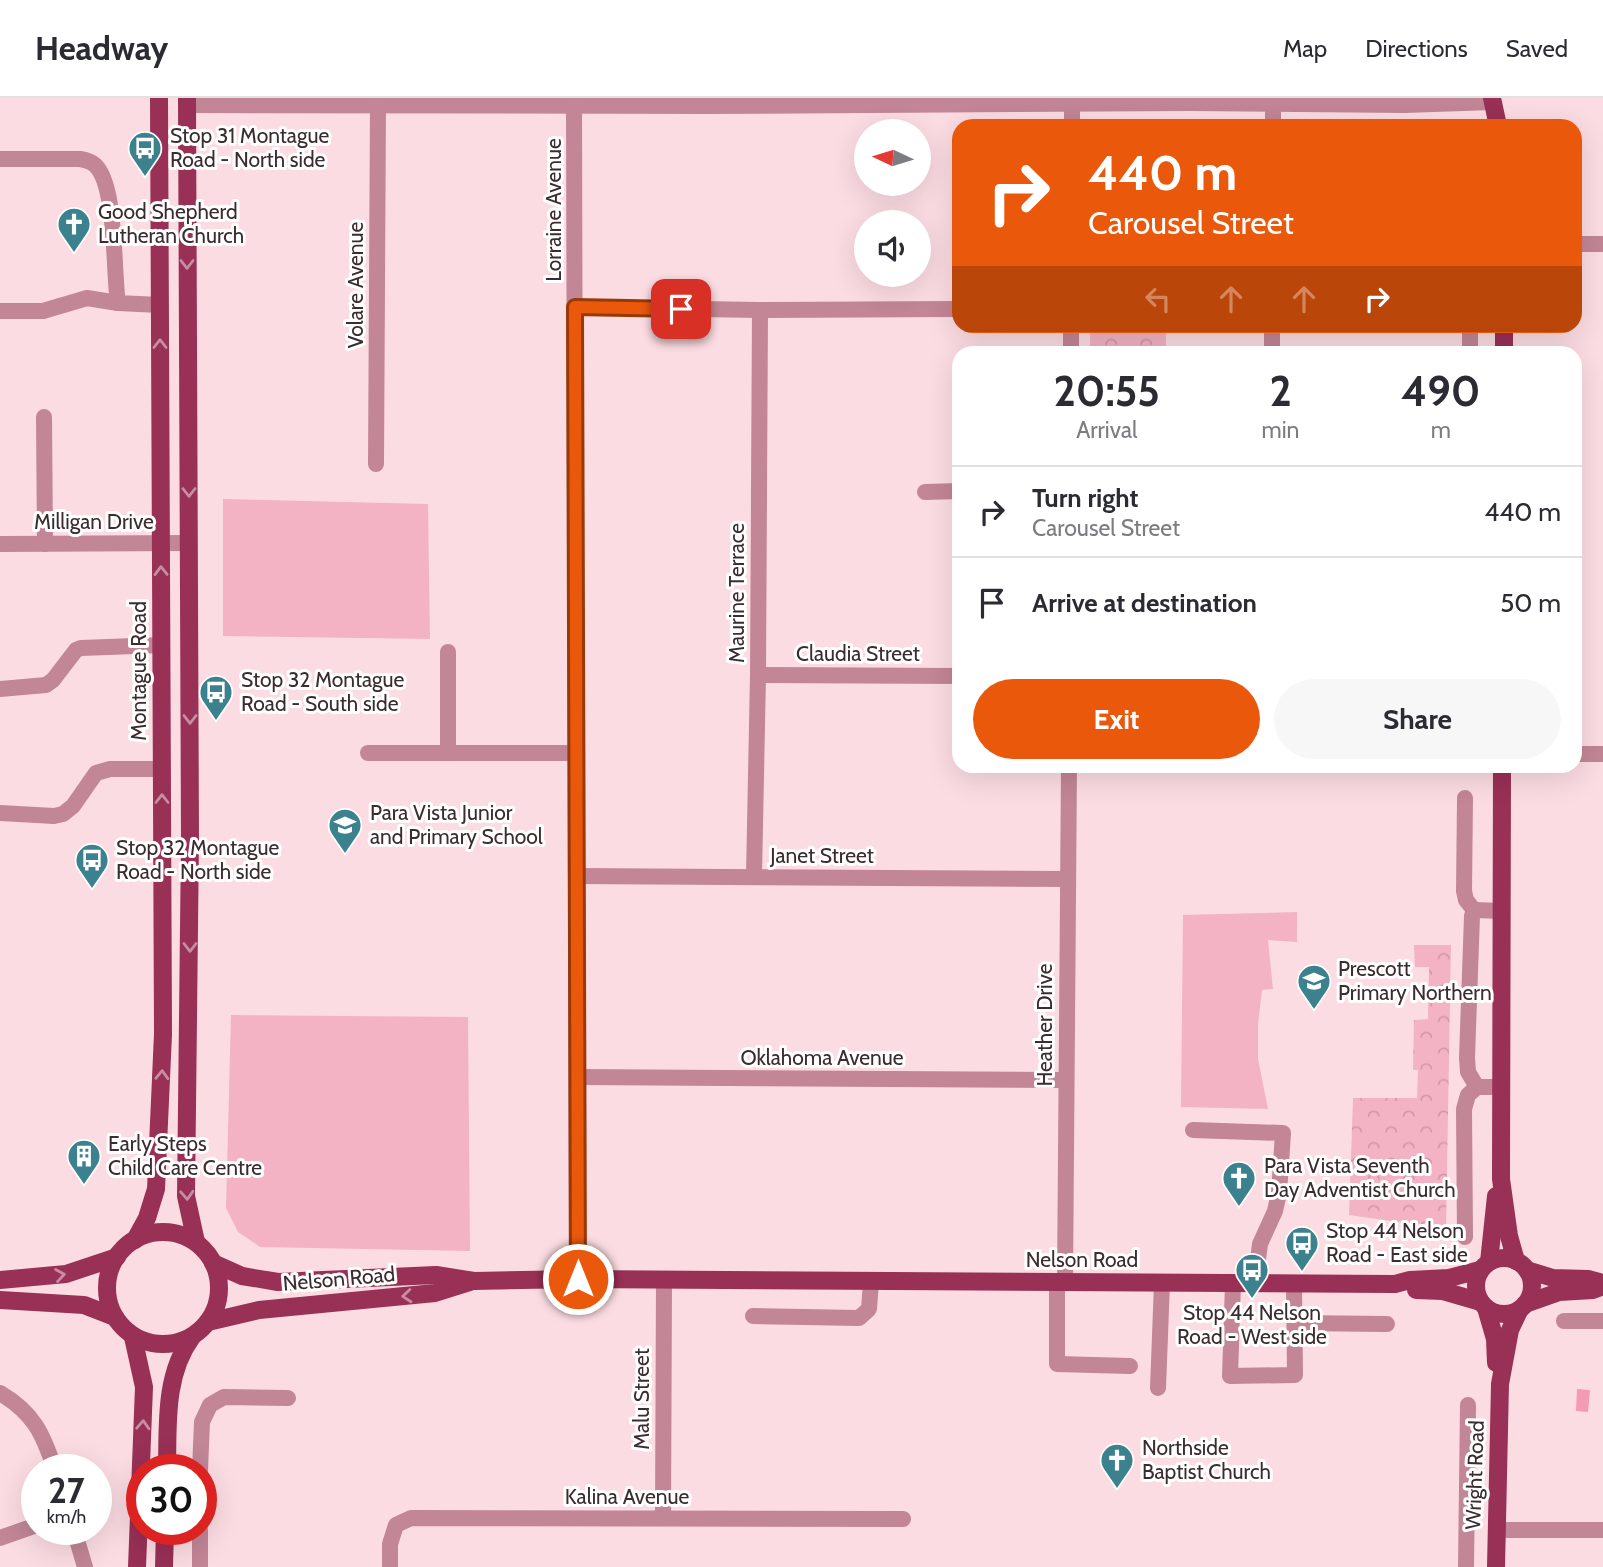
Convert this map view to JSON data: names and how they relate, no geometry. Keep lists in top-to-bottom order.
{
  "streets": {
    "main road": ["Montague Road", "Nelson Road", "Wright Road"],
    "street": [
      "Lorraine Avenue",
      "Volare Avenue",
      "Milligan Drive",
      "Maurine Terrace",
      "Claudia Street",
      "Janet Street",
      "Heather Drive",
      "Oklahoma Avenue",
      "Malu Street",
      "Kalina Avenue"
    ]
  },
  "crossings": [
    ["Lorraine Avenue", "Janet Street"],
    ["Lorraine Avenue", "Oklahoma Avenue"],
    ["Lorraine Avenue", "Nelson Road"],
    ["Milligan Drive", "Montague Road"],
    ["Maurine Terrace", "Claudia Street"],
    ["Maurine Terrace", "Janet Street"],
    ["Montague Road", "Nelson Road"],
    ["Janet Street", "Heather Drive"],
    ["Heather Drive", "Oklahoma Avenue"],
    ["Heather Drive", "Nelson Road"],
    ["Nelson Road", "Malu Street"],
    ["Nelson Road", "Wright Road"],
    ["Malu Street", "Kalina Avenue"]
  ],
  "places": {
    "bus stop": [
      "Stop 31 Montague Road - North side",
      "Stop 32 Montague Road - South side",
      "Stop 32 Montague Road - North side",
      "Stop 44 Nelson Road - East side",
      "Stop 44 Nelson Road - West side"
    ],
    "church": ["Good Shepherd Lutheran Church", "Para Vista Seventh Day Adventist Church", "Northside Baptist Church"],
    "school or university": ["Para Vista Junior and Primary School", "Prescott Primary Northern"],
    "building": ["Early Steps Child Care Centre"]
  },
  "north": "left",
  "page": {
    "header": "Headway",
    "nav": ["Map", "Directions", "Saved"],
    "turn": ["440 m", "Carousel Street"],
    "eta": [
      "20:55",
      "Arrival",
      "2",
      "min",
      "490",
      "m"
    ],
    "list": [
      {
        "name": "Turn right",
        "note": "Carousel Street",
        "value": "440 m"
      },
      {
        "name": "Arrive at destination",
        "value": "50 m"
      }
    ],
    "buttons": ["Exit", "Share"],
    "speed": "27 km/h",
    "limit": "30"
  }
}
